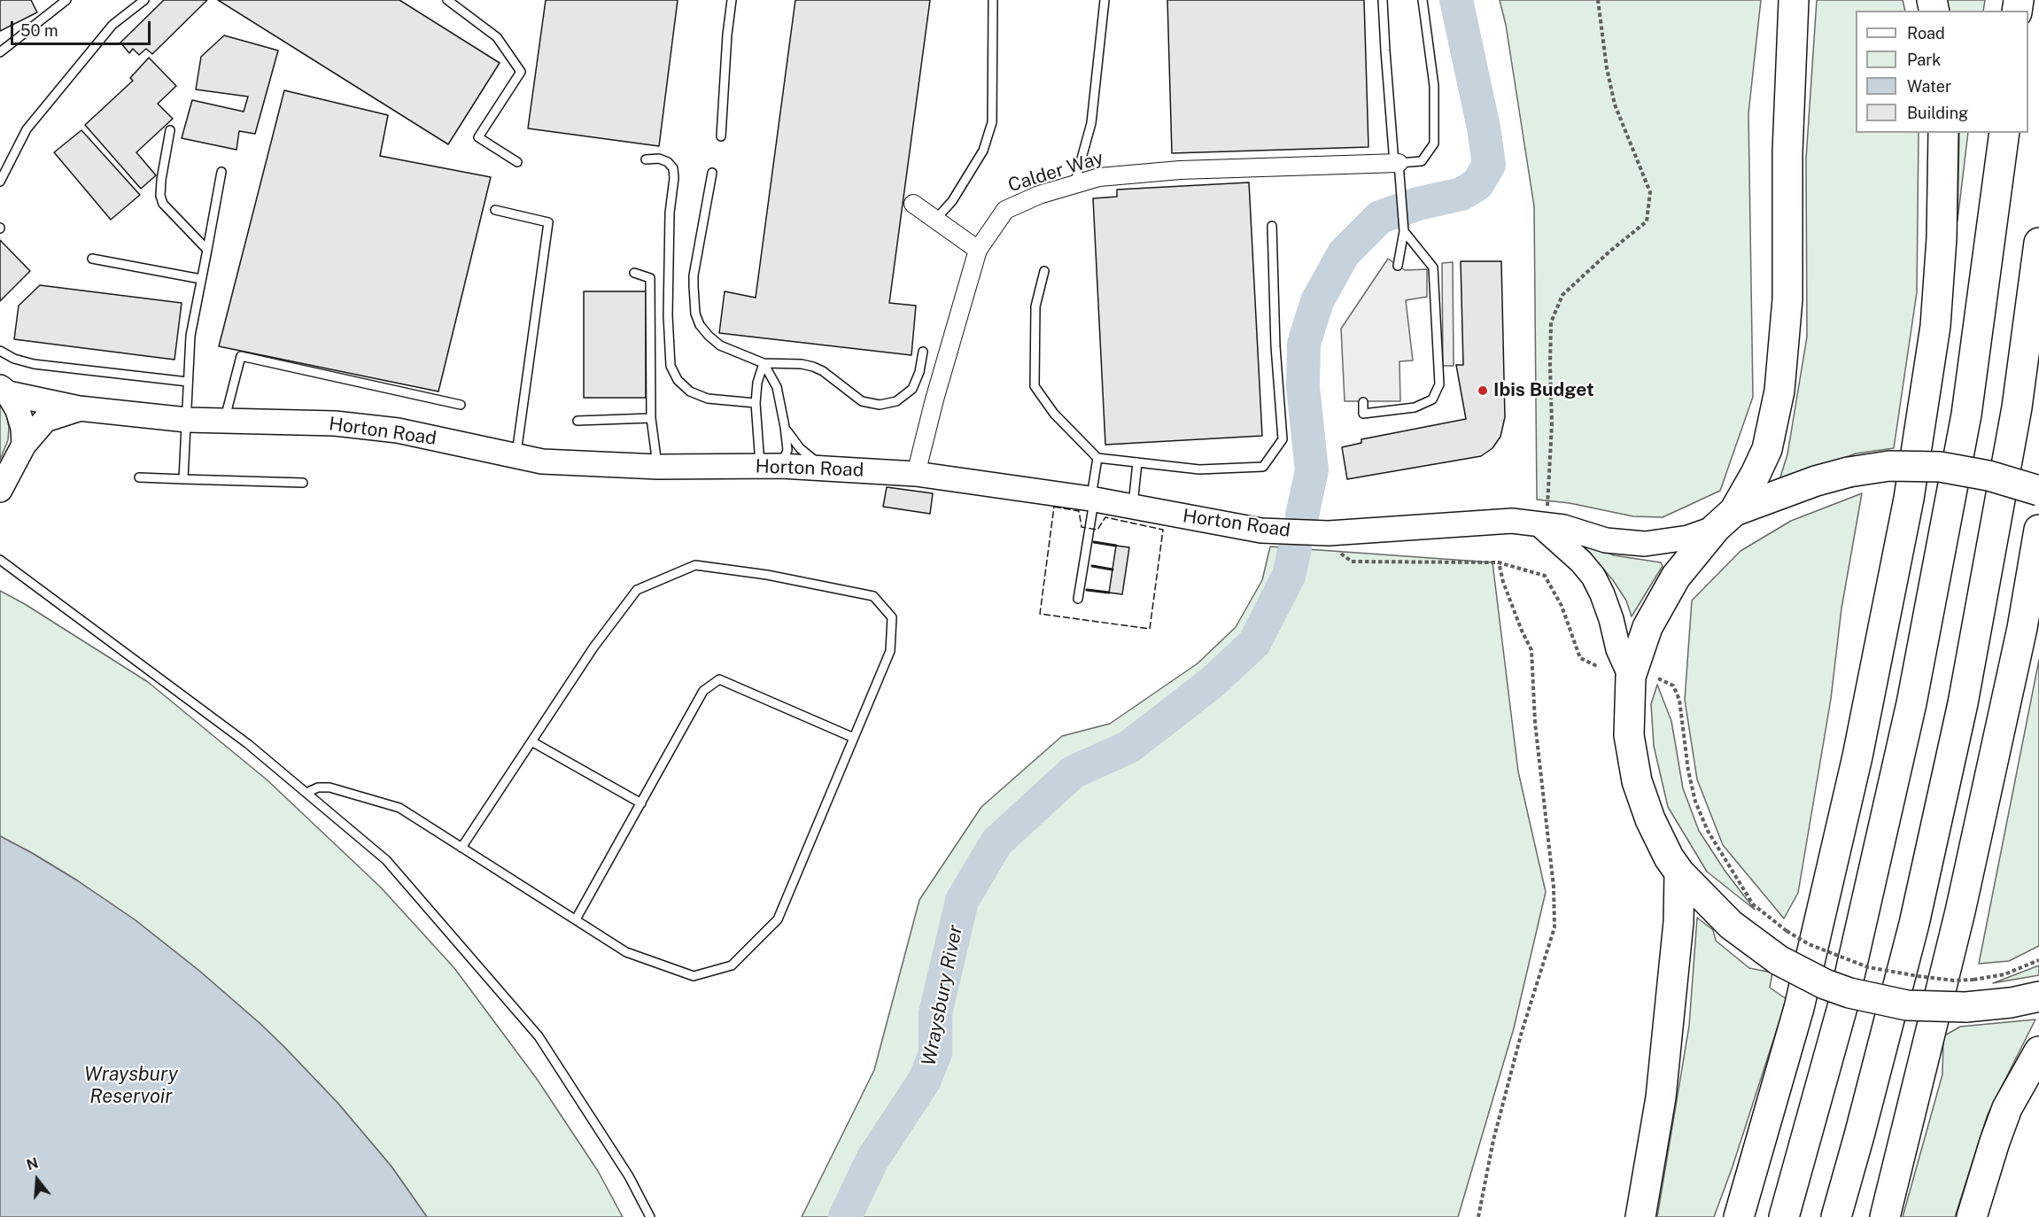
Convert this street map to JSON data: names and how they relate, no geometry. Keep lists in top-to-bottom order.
{
  "streets": {
    "street": ["Calder Way", "Horton Road"]
  },
  "crossings": [
    ["Calder Way", "Horton Road"]
  ],
  "water": ["Wraysbury River", "Wraysbury Reservoir"],
  "places": ["Ibis Budget"],
  "legend": [
    "Road",
    "Park",
    "Water",
    "Building"
  ],
  "scale_bar": "50 m",
  "north": "top"
}
